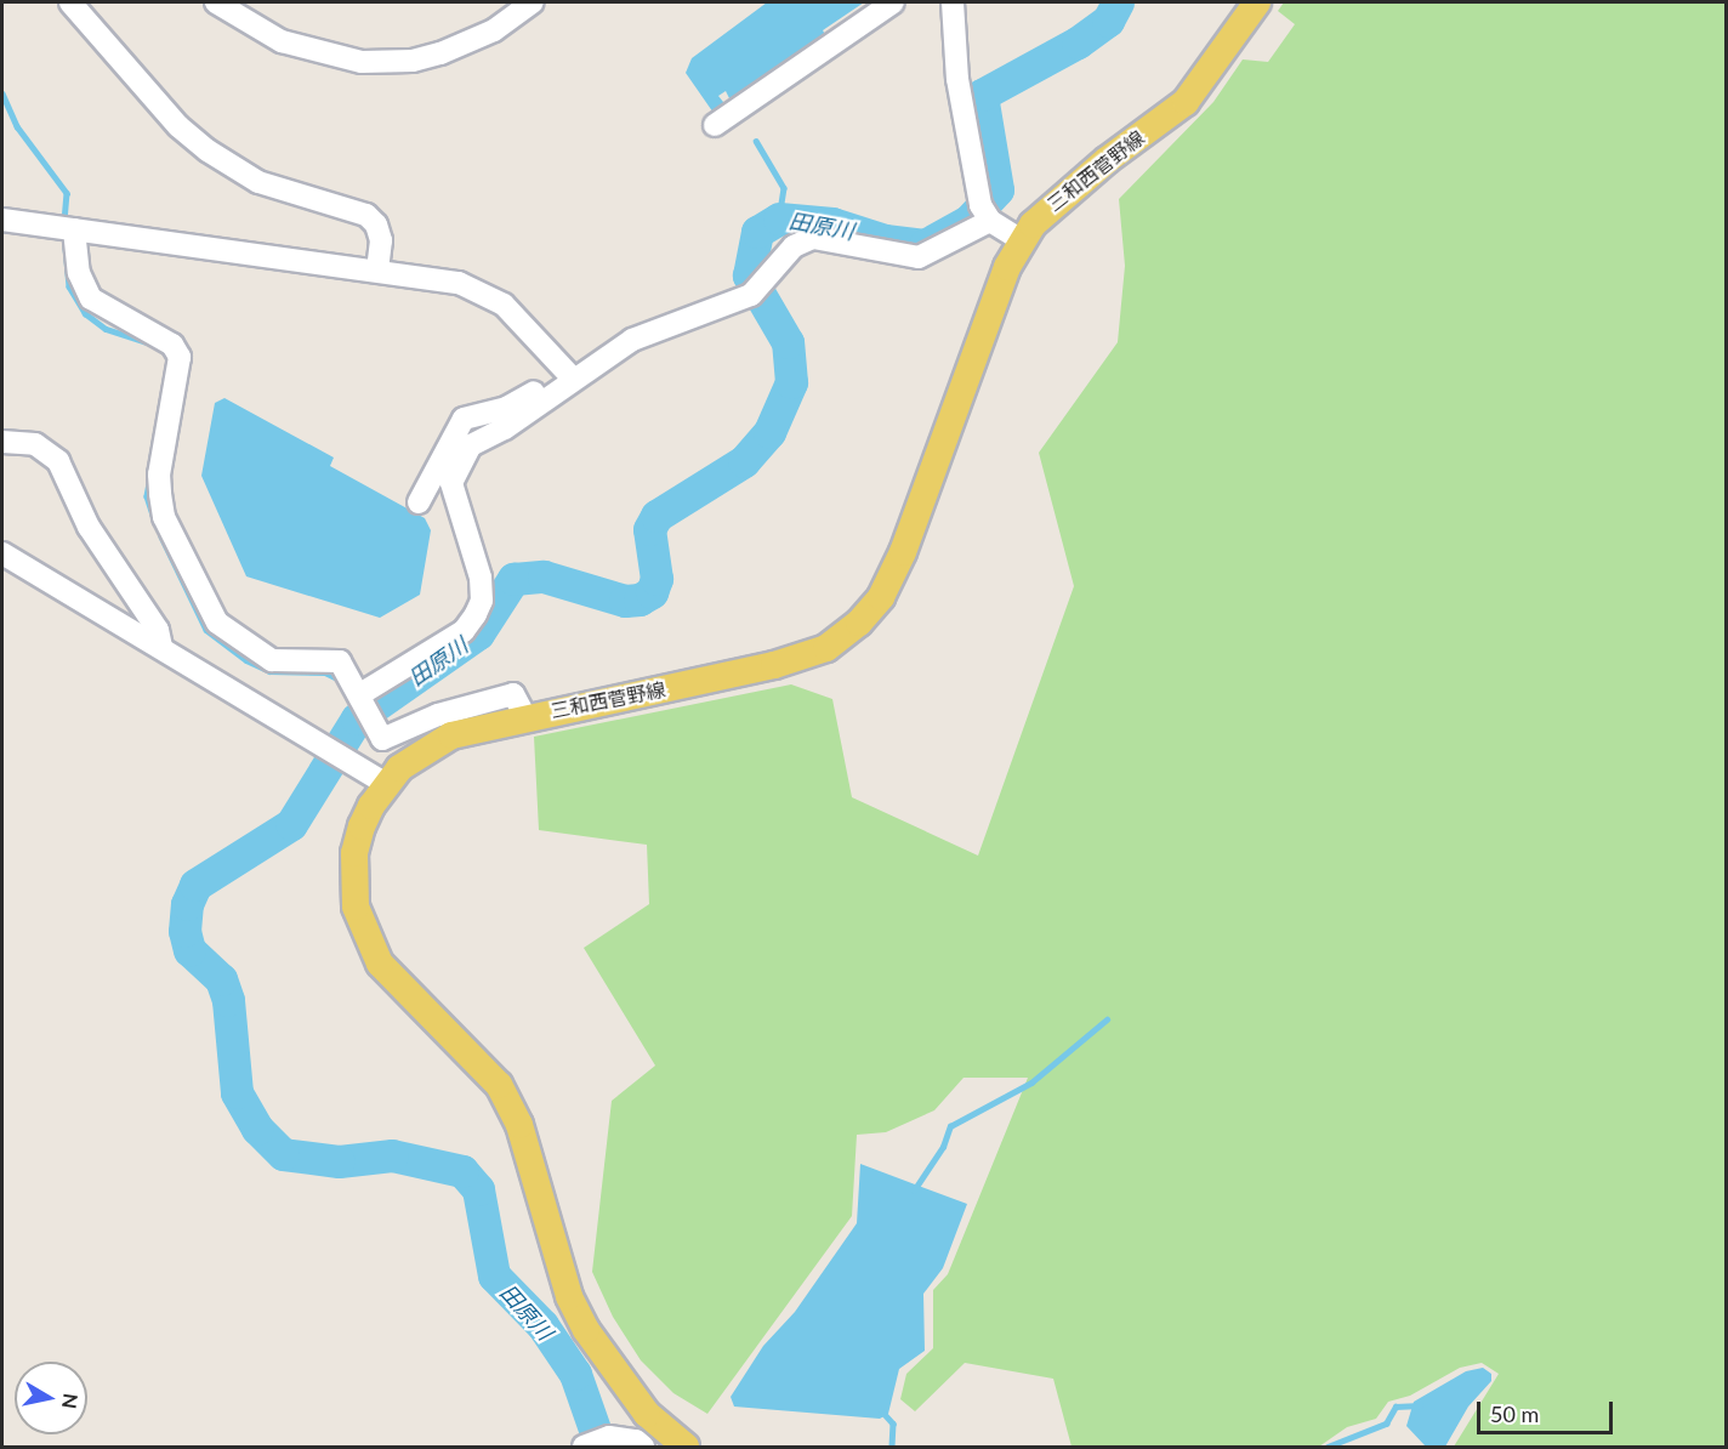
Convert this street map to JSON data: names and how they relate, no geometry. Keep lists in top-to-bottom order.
{
  "streets": {
    "main road": ["三和西菅野線"]
  },
  "water": ["田原川"],
  "scale_bar": "50 m",
  "north": "right"
}
